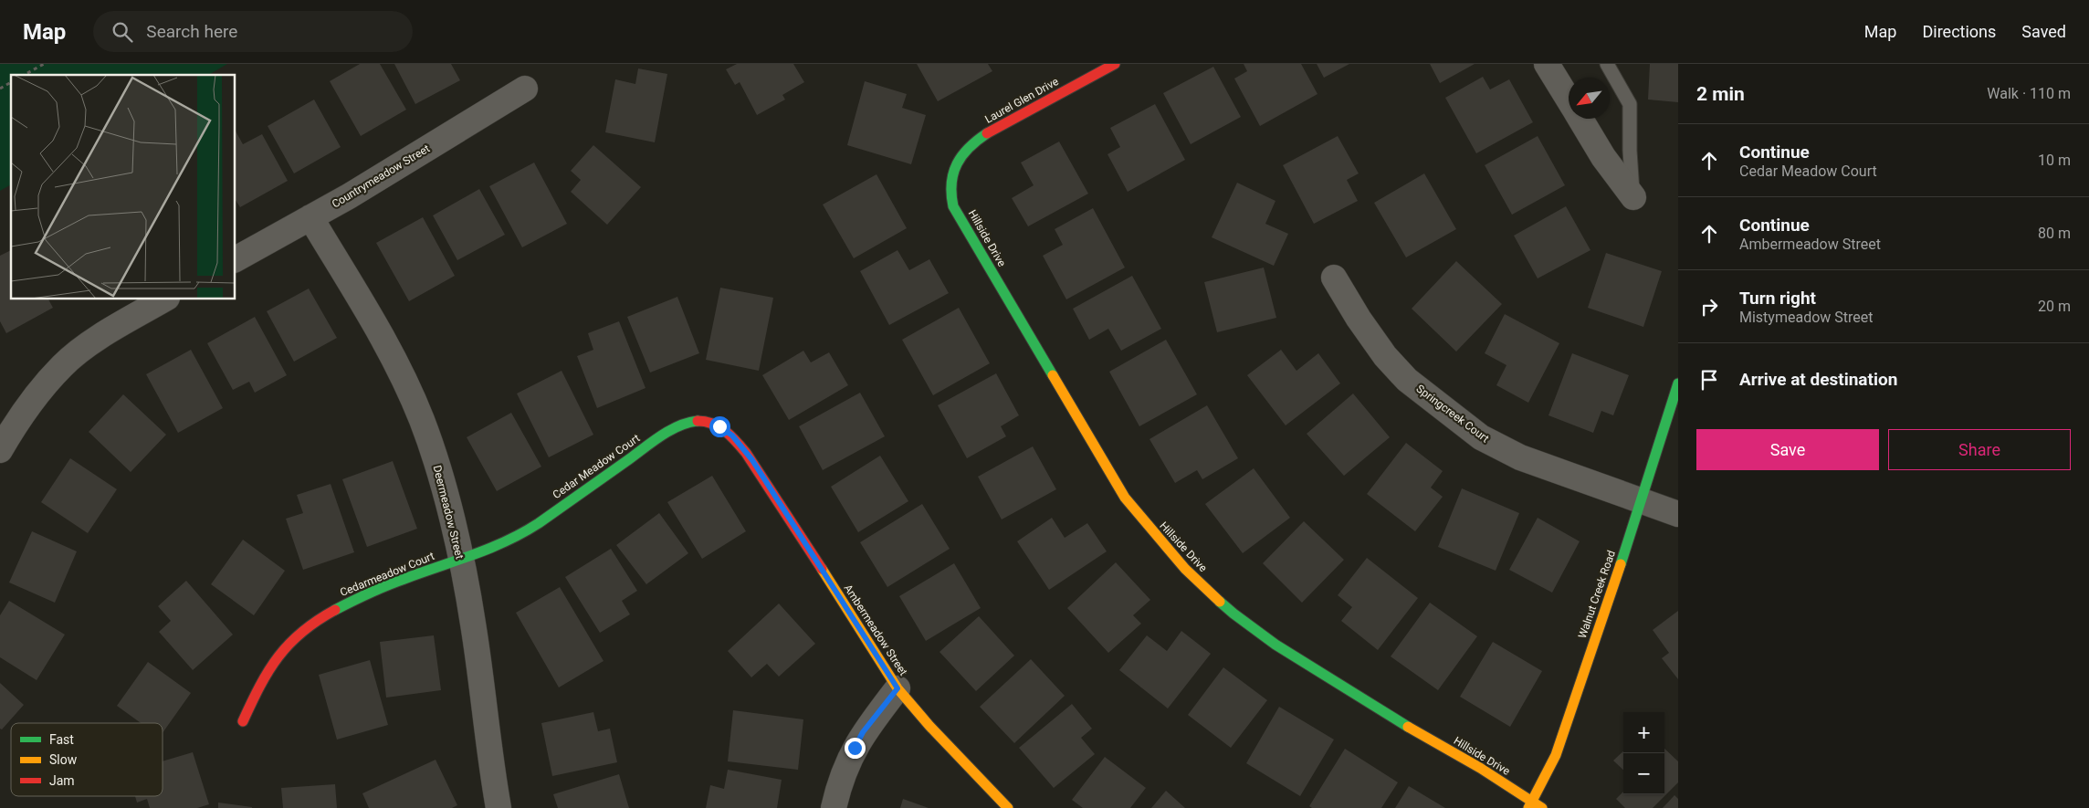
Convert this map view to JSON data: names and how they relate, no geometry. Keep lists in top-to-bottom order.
{
  "streets": {
    "street": [
      "Laurel Glen Drive",
      "Countrymeadow Street",
      "Hillside Drive",
      "Springcreek Court",
      "Cedar Meadow Court",
      "Deermeadow Street",
      "Cedarmeadow Court",
      "Walnut Creek Road",
      "Ambermeadow Street"
    ]
  },
  "crossings": [
    ["Laurel Glen Drive", "Hillside Drive"],
    ["Countrymeadow Street", "Deermeadow Street"],
    ["Hillside Drive", "Walnut Creek Road"],
    ["Springcreek Court", "Walnut Creek Road"],
    ["Cedar Meadow Court", "Deermeadow Street"],
    ["Cedar Meadow Court", "Cedarmeadow Court"],
    ["Cedar Meadow Court", "Ambermeadow Street"],
    ["Deermeadow Street", "Cedarmeadow Court"]
  ],
  "legend": ["Fast", "Slow", "Jam"],
  "north": "bottom left",
  "page": {
    "header": "Map",
    "search": "Search here",
    "nav": ["Map", "Directions", "Saved"],
    "heading": ["2 min", "Walk · 110 m"],
    "list": [
      ["Continue", "Cedar Meadow Court", "10 m"],
      ["Continue", "Ambermeadow Street", "80 m"],
      ["Turn right", "Mistymeadow Street", "20 m"],
      "Arrive at destination"
    ],
    "buttons": ["Save", "Share"],
    "map_buttons": ["+", "−"]
  }
}
